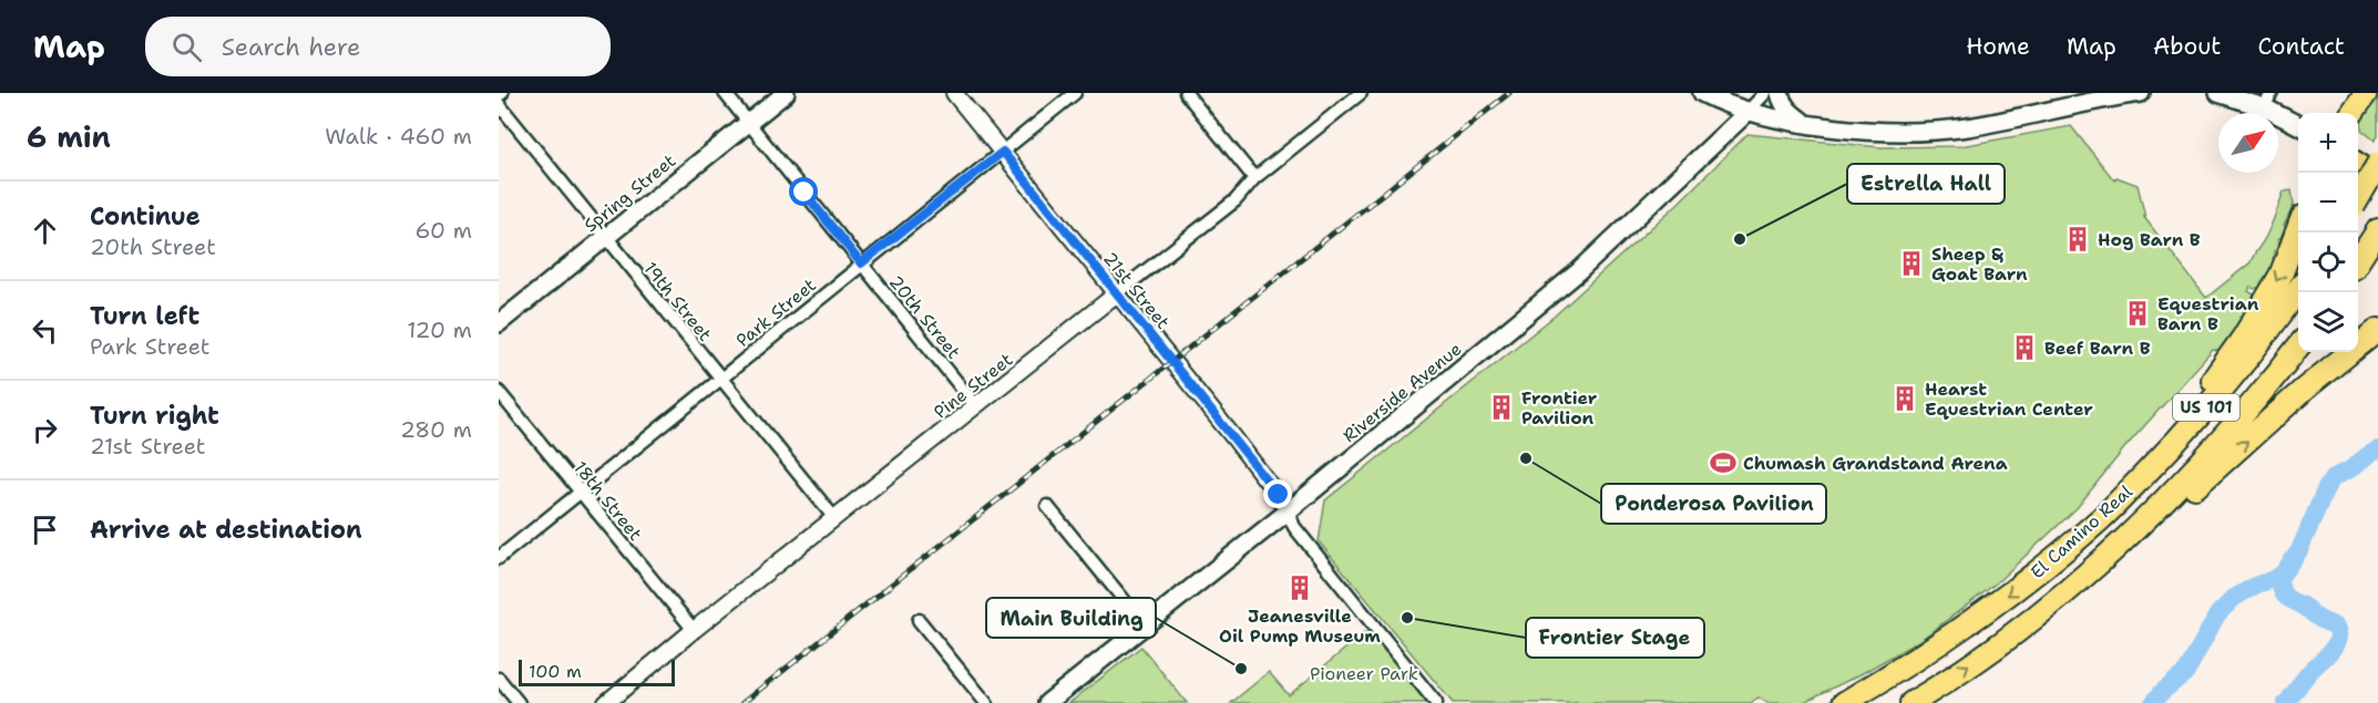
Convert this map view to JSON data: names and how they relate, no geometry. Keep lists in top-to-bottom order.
{
  "streets": {
    "highway": ["US 101", "El Camino Real"],
    "main road": ["Spring Street", "Riverside Avenue"],
    "street": [
      "21st Street",
      "19th Street",
      "Park Street",
      "20th Street",
      "Pine Street",
      "18th Street"
    ]
  },
  "crossings": [
    ["Spring Street", "19th Street"],
    ["Spring Street", "20th Street"],
    ["21st Street", "Park Street"],
    ["21st Street", "Pine Street"],
    ["21st Street", "Riverside Avenue"],
    ["19th Street", "Park Street"],
    ["19th Street", "Pine Street"],
    ["Park Street", "20th Street"],
    ["Park Street", "18th Street"],
    ["20th Street", "Pine Street"],
    ["Pine Street", "18th Street"]
  ],
  "parks": ["Pioneer Park"],
  "places": {
    "other": [
      "Estrella Hall",
      "Ponderosa Pavilion",
      "Frontier Stage",
      "Main Building"
    ],
    "building": [
      "Hog Barn B",
      "Sheep & Goat Barn",
      "Equestrian Barn B",
      "Beef Barn B",
      "Hearst Equestrian Center",
      "Frontier Pavilion",
      "Jeanesville Oil Pump Museum"
    ],
    "sports": ["Chumash Grandstand Arena"]
  },
  "scale_bar": "100 m",
  "north": "top right",
  "page": {
    "header": "Map",
    "search": "Search here",
    "nav": [
      "Home",
      "Map",
      "About",
      "Contact"
    ],
    "heading": ["6 min", "Walk · 460 m"],
    "map_buttons": ["+", "−"],
    "list": [
      ["Continue", "20th Street", "60 m"],
      ["Turn left", "Park Street", "120 m"],
      ["Turn right", "21st Street", "280 m"],
      "Arrive at destination"
    ],
    "scale": "100 m"
  }
}
